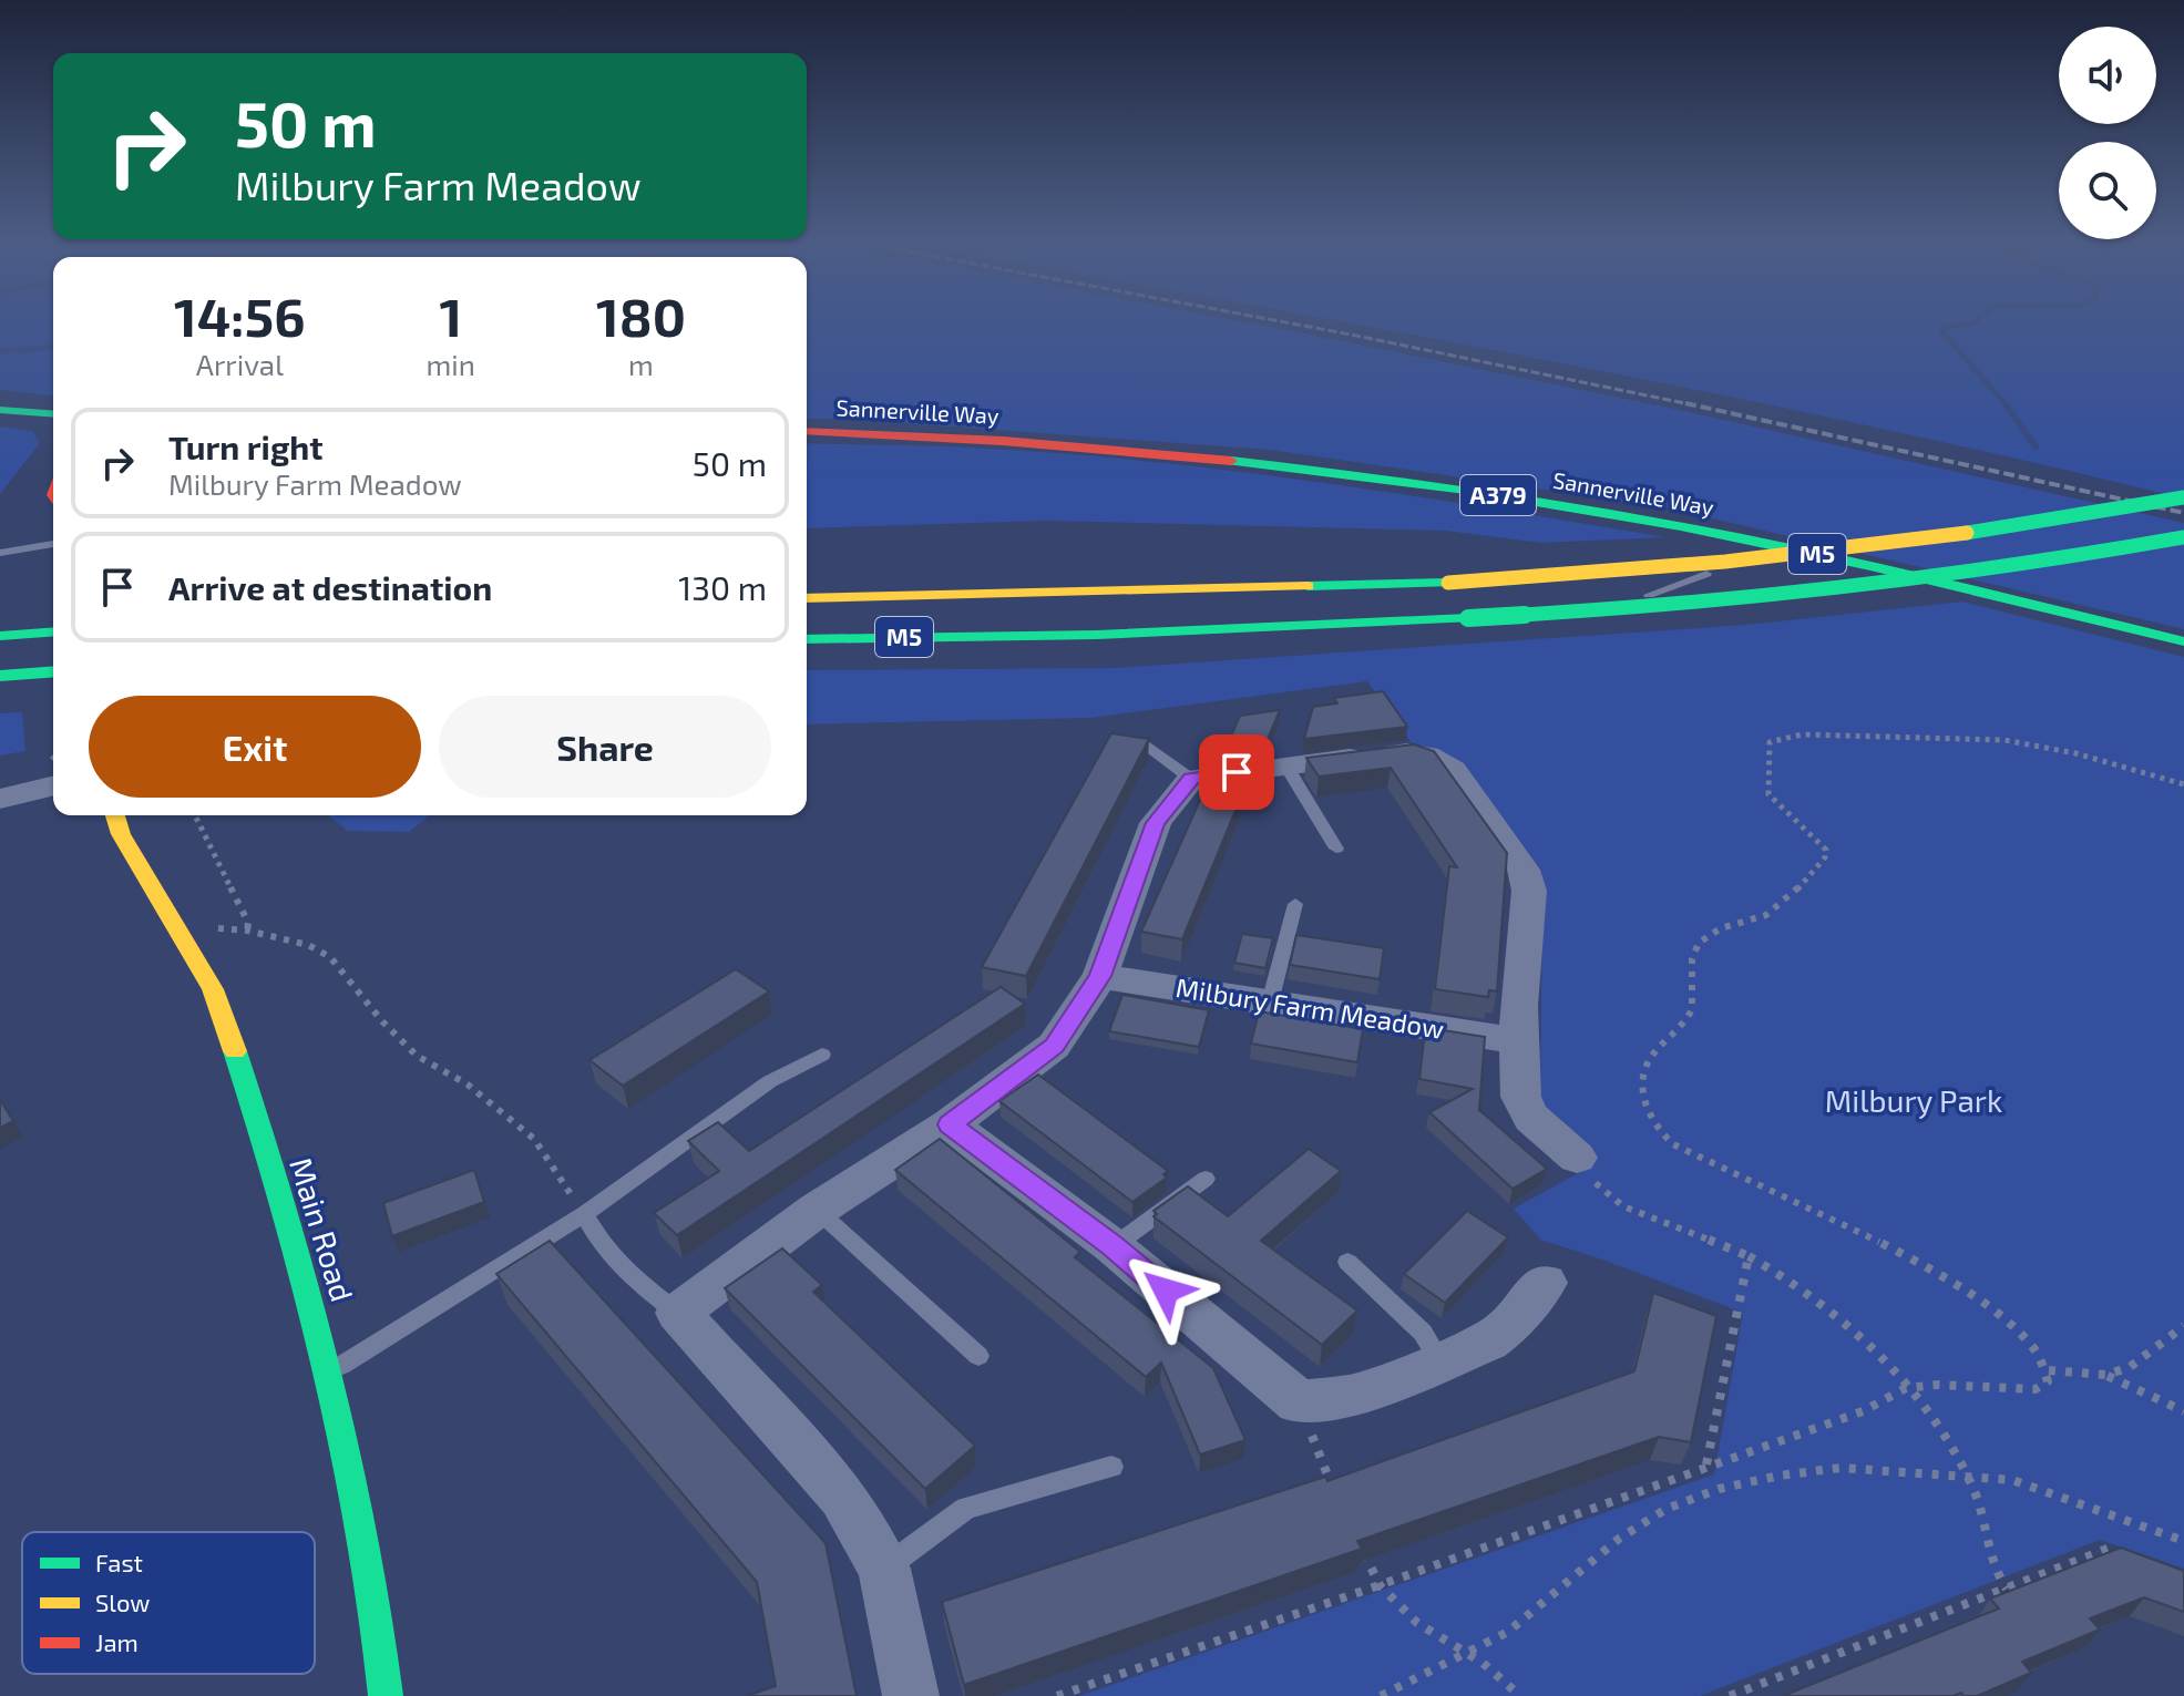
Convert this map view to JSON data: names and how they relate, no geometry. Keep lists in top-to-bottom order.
{
  "streets": {
    "main road": [
      "Sannerville Way",
      "A379",
      "M5",
      "Main Road"
    ],
    "street": ["Milbury Farm Meadow"]
  },
  "parks": ["Milbury Park"],
  "legend": ["Fast", "Slow", "Jam"],
  "page": {
    "turn": ["50 m", "Milbury Farm Meadow"],
    "eta": [
      "14:56",
      "Arrival",
      "1",
      "min",
      "180",
      "m"
    ],
    "list": [
      {
        "name": "Turn right",
        "note": "Milbury Farm Meadow",
        "value": "50 m"
      },
      {
        "name": "Arrive at destination",
        "value": "130 m"
      }
    ],
    "buttons": ["Exit", "Share"]
  }
}
